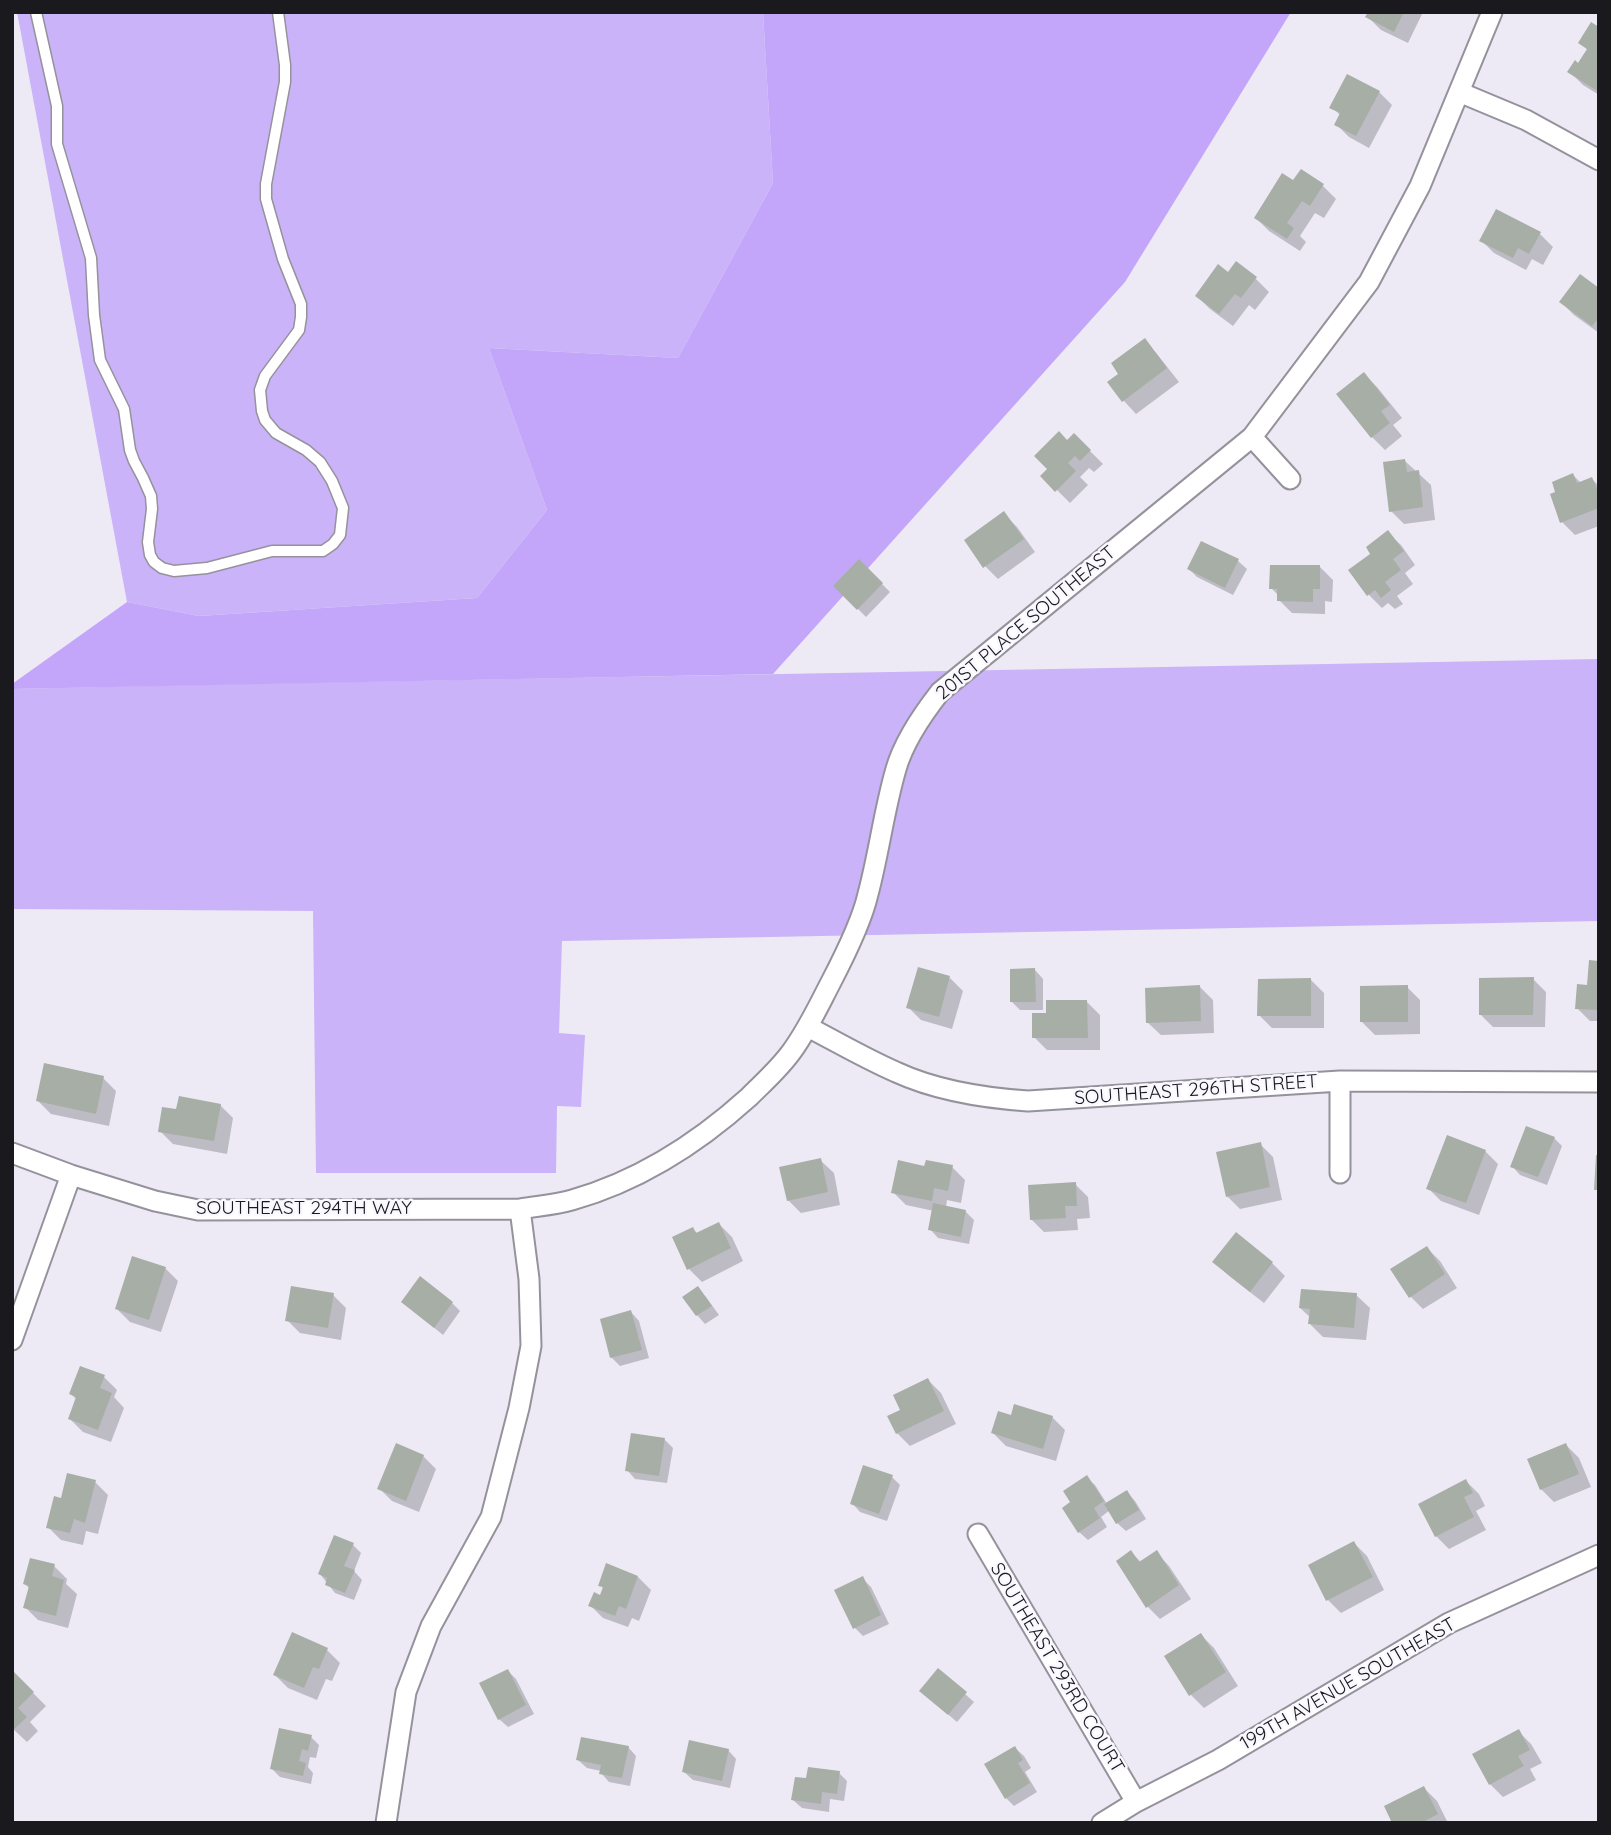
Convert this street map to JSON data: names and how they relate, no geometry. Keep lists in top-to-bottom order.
{
  "streets": {
    "street": [
      "201ST PLACE SOUTHEAST",
      "SOUTHEAST 296TH STREET",
      "SOUTHEAST 294TH WAY",
      "SOUTHEAST 293RD COURT",
      "199TH AVENUE SOUTHEAST"
    ]
  },
  "crossings": [
    ["201ST PLACE SOUTHEAST", "SOUTHEAST 296TH STREET"],
    ["201ST PLACE SOUTHEAST", "SOUTHEAST 294TH WAY"],
    ["SOUTHEAST 293RD COURT", "199TH AVENUE SOUTHEAST"]
  ]
}
